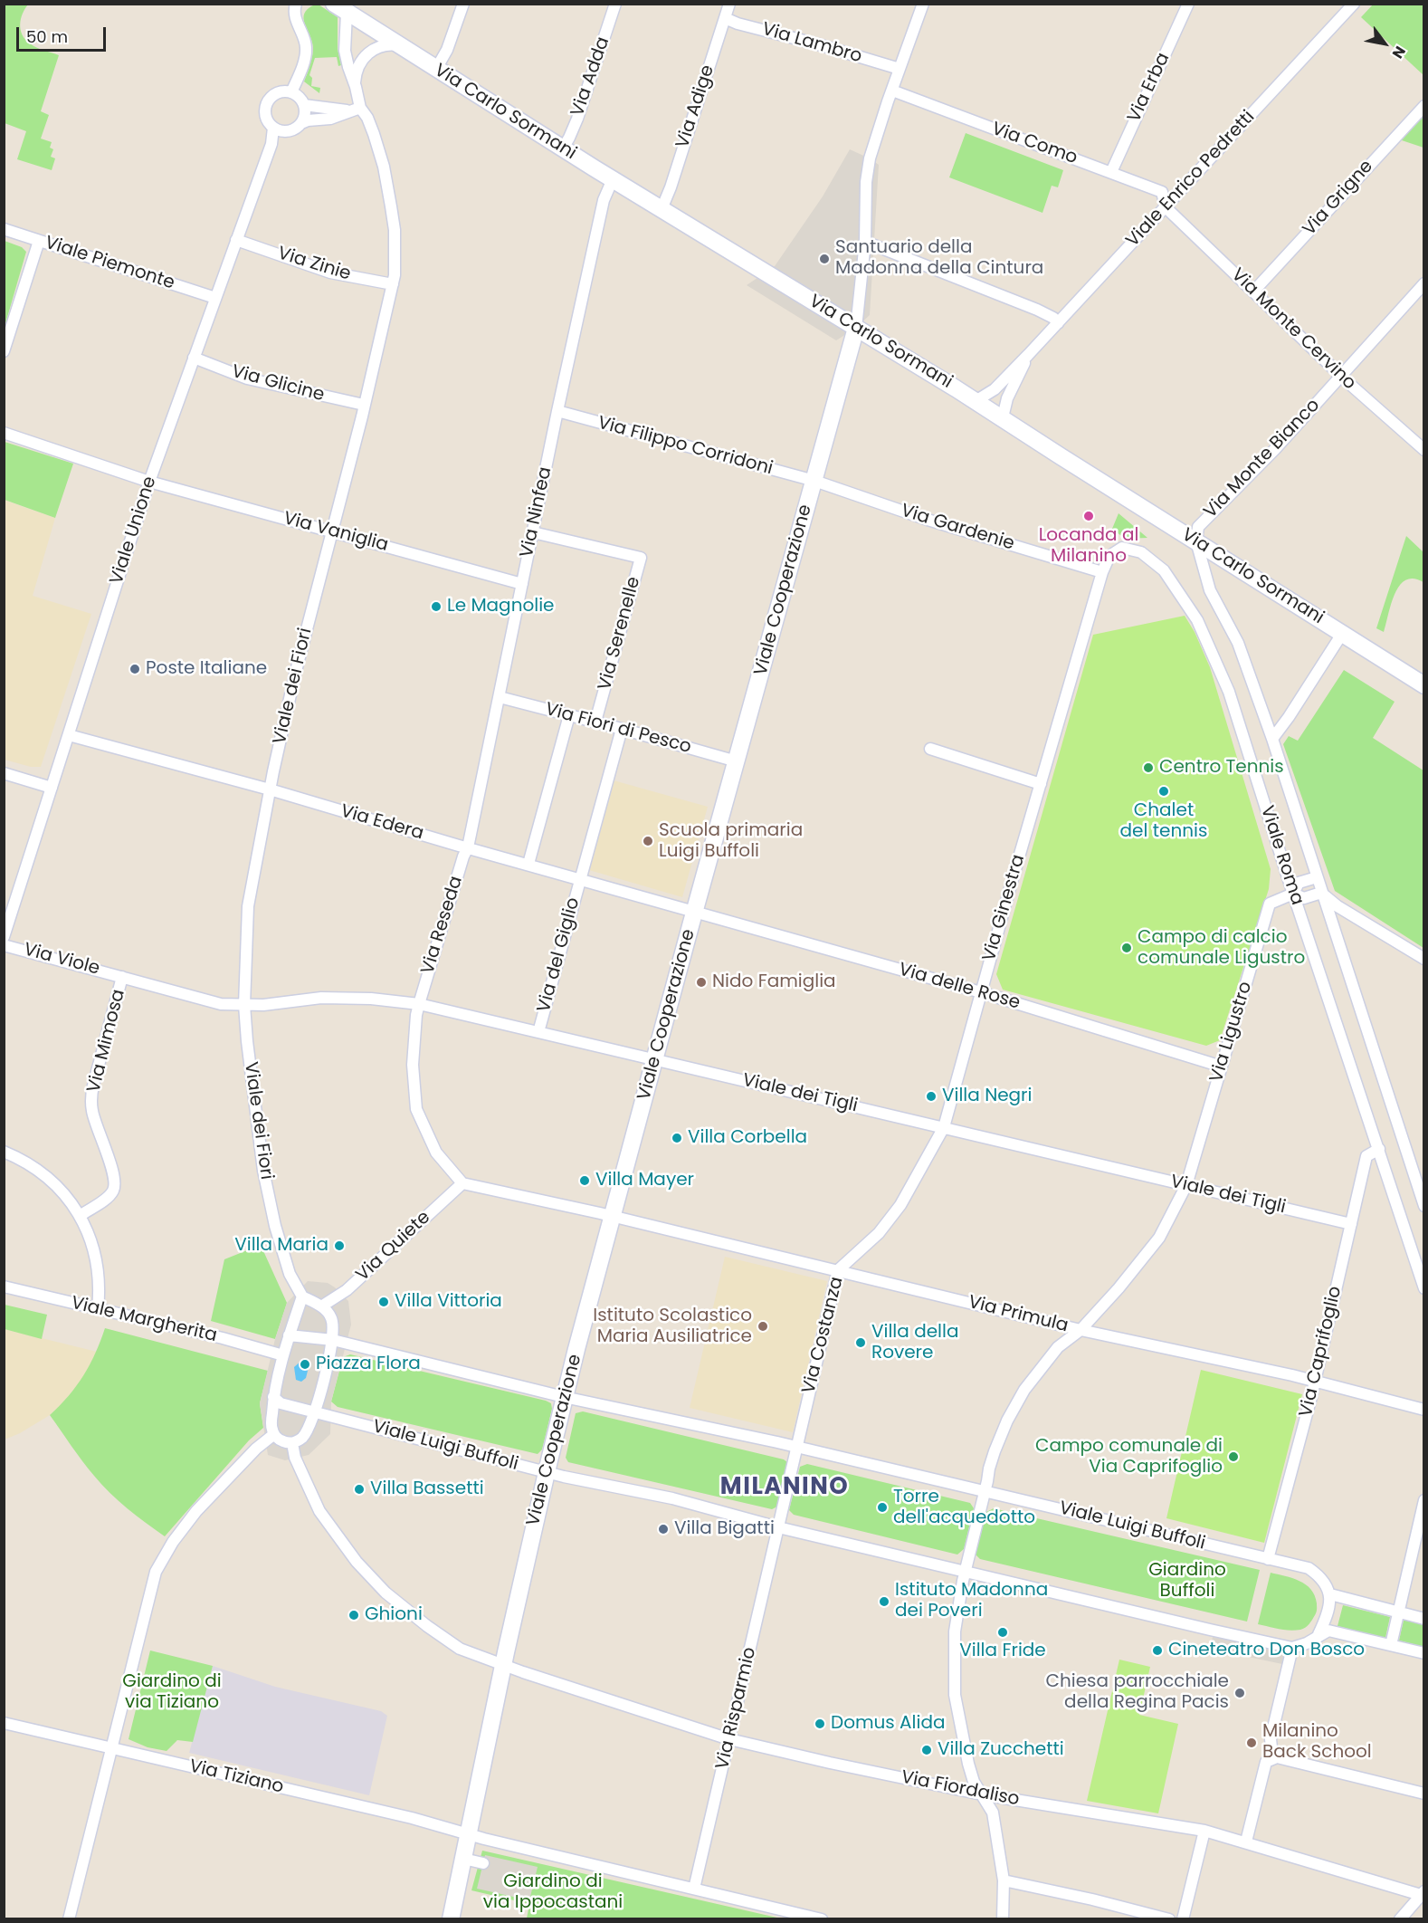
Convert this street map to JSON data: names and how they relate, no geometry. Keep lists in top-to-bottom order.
{
  "streets": {
    "street": [
      "Via Lambro",
      "Via Adda",
      "Via Erba",
      "Via Adige",
      "Via Carlo Sormani",
      "Via Como",
      "Viale Enrico Pedretti",
      "Via Grigne",
      "Viale Piemonte",
      "Via Zinie",
      "Via Monte Cervino",
      "Via Glicine",
      "Via Filippo Corridoni",
      "Via Monte Bianco",
      "Via Ninfea",
      "Via Gardenie",
      "Viale Unione",
      "Via Vaniglia",
      "Viale Cooperazione",
      "Via Serenelle",
      "Viale dei Fiori",
      "Via Fiori di Pesco",
      "Via Edera",
      "Viale Roma",
      "Via Ginestra",
      "Via Reseda",
      "Via del Giglio",
      "Via Viole",
      "Via delle Rose",
      "Via Ligustro",
      "Via Mimosa",
      "Viale dei Tigli",
      "Via Quiete",
      "Via Primula",
      "Viale Margherita",
      "Via Costanza",
      "Via Caprifoglio",
      "Viale Luigi Buffoli",
      "Via Risparmio",
      "Via Tiziano",
      "Via Fiordaliso"
    ]
  },
  "crossings": [
    ["Via Lambro", "Via Adige"],
    ["Via Adda", "Via Carlo Sormani"],
    ["Via Erba", "Via Como"],
    ["Via Adige", "Via Carlo Sormani"],
    ["Via Carlo Sormani", "Viale Enrico Pedretti"],
    ["Via Carlo Sormani", "Via Monte Bianco"],
    ["Via Carlo Sormani", "Via Ninfea"],
    ["Via Carlo Sormani", "Viale Cooperazione"],
    ["Via Carlo Sormani", "Viale dei Fiori"],
    ["Via Carlo Sormani", "Viale Roma"],
    ["Via Como", "Viale Enrico Pedretti"],
    ["Via Como", "Via Monte Cervino"],
    ["Viale Enrico Pedretti", "Via Monte Cervino"],
    ["Via Grigne", "Via Monte Cervino"],
    ["Viale Piemonte", "Viale Unione"],
    ["Via Zinie", "Viale Unione"],
    ["Via Zinie", "Viale dei Fiori"],
    ["Via Monte Cervino", "Via Monte Bianco"],
    ["Via Glicine", "Viale Unione"],
    ["Via Glicine", "Viale dei Fiori"],
    ["Via Filippo Corridoni", "Via Ninfea"],
    ["Via Filippo Corridoni", "Via Gardenie"],
    ["Via Filippo Corridoni", "Viale Cooperazione"],
    ["Via Monte Bianco", "Viale Roma"],
    ["Via Ninfea", "Via Vaniglia"],
    ["Via Ninfea", "Via Serenelle"],
    ["Via Ninfea", "Via Fiori di Pesco"],
    ["Via Ninfea", "Via Edera"],
    ["Via Ninfea", "Via Reseda"],
    ["Via Gardenie", "Viale Cooperazione"],
    ["Via Gardenie", "Via Ginestra"],
    ["Viale Unione", "Via Vaniglia"],
    ["Viale Unione", "Via Edera"],
    ["Via Vaniglia", "Viale dei Fiori"],
    ["Viale Cooperazione", "Via Fiori di Pesco"],
    ["Viale Cooperazione", "Via Edera"],
    ["Viale Cooperazione", "Via delle Rose"],
    ["Viale Cooperazione", "Viale dei Tigli"],
    ["Viale Cooperazione", "Via Primula"],
    ["Viale Cooperazione", "Viale Luigi Buffoli"],
    ["Viale Cooperazione", "Via Tiziano"],
    ["Viale Cooperazione", "Via Fiordaliso"],
    ["Via Serenelle", "Via Fiori di Pesco"],
    ["Viale dei Fiori", "Via Edera"],
    ["Viale dei Fiori", "Via Viole"],
    ["Viale dei Fiori", "Viale dei Tigli"],
    ["Via Fiori di Pesco", "Via del Giglio"],
    ["Via Edera", "Via Reseda"],
    ["Via Edera", "Via del Giglio"],
    ["Via Edera", "Via delle Rose"],
    ["Viale Roma", "Via Ginestra"],
    ["Viale Roma", "Via Ligustro"],
    ["Viale Roma", "Via Caprifoglio"],
    ["Via Ginestra", "Via delle Rose"],
    ["Via Ginestra", "Viale dei Tigli"],
    ["Via Ginestra", "Via Costanza"],
    ["Via Reseda", "Viale dei Tigli"],
    ["Via Reseda", "Via Quiete"],
    ["Via Reseda", "Via Primula"],
    ["Via del Giglio", "Viale dei Tigli"],
    ["Via Viole", "Via Mimosa"],
    ["Via Viole", "Viale dei Tigli"],
    ["Via delle Rose", "Via Ligustro"],
    ["Via Ligustro", "Viale dei Tigli"],
    ["Via Ligustro", "Via Primula"],
    ["Via Ligustro", "Viale Luigi Buffoli"],
    ["Viale dei Tigli", "Via Costanza"],
    ["Viale dei Tigli", "Via Caprifoglio"],
    ["Via Quiete", "Via Primula"],
    ["Via Primula", "Via Costanza"],
    ["Via Primula", "Via Caprifoglio"],
    ["Via Costanza", "Viale Luigi Buffoli"],
    ["Via Caprifoglio", "Viale Luigi Buffoli"],
    ["Viale Luigi Buffoli", "Via Risparmio"],
    ["Via Risparmio", "Via Tiziano"],
    ["Via Risparmio", "Via Fiordaliso"]
  ],
  "districts": ["MILANINO"],
  "parks": ["Giardino Buffoli", "Giardino di via Tiziano", "Giardino di via Ippocastani"],
  "places": [
    "Santuario della Madonna della Cintura",
    "Locanda al Milanino",
    "Le Magnolie",
    "Poste Italiane",
    "Centro Tennis",
    "Chalet del tennis",
    "Scuola primaria Luigi Buffoli",
    "Campo di calcio comunale Ligustro",
    "Nido Famiglia",
    "Villa Negri",
    "Villa Corbella",
    "Villa Mayer",
    "Villa Maria",
    "Villa Vittoria",
    "Istituto Scolastico Maria Ausiliatrice",
    "Villa della Rovere",
    "Piazza Flora",
    "Campo comunale di Via Caprifoglio",
    "Villa Bassetti",
    "Torre dell'acquedotto",
    "Villa Bigatti",
    "Istituto Madonna dei Poveri",
    "Ghioni",
    "Villa Fride",
    "Cineteatro Don Bosco",
    "Chiesa parrocchiale della Regina Pacis",
    "Domus Alida",
    "Milanino Back School",
    "Villa Zucchetti"
  ],
  "scale_bar": "50 m",
  "north": "bottom right"
}
